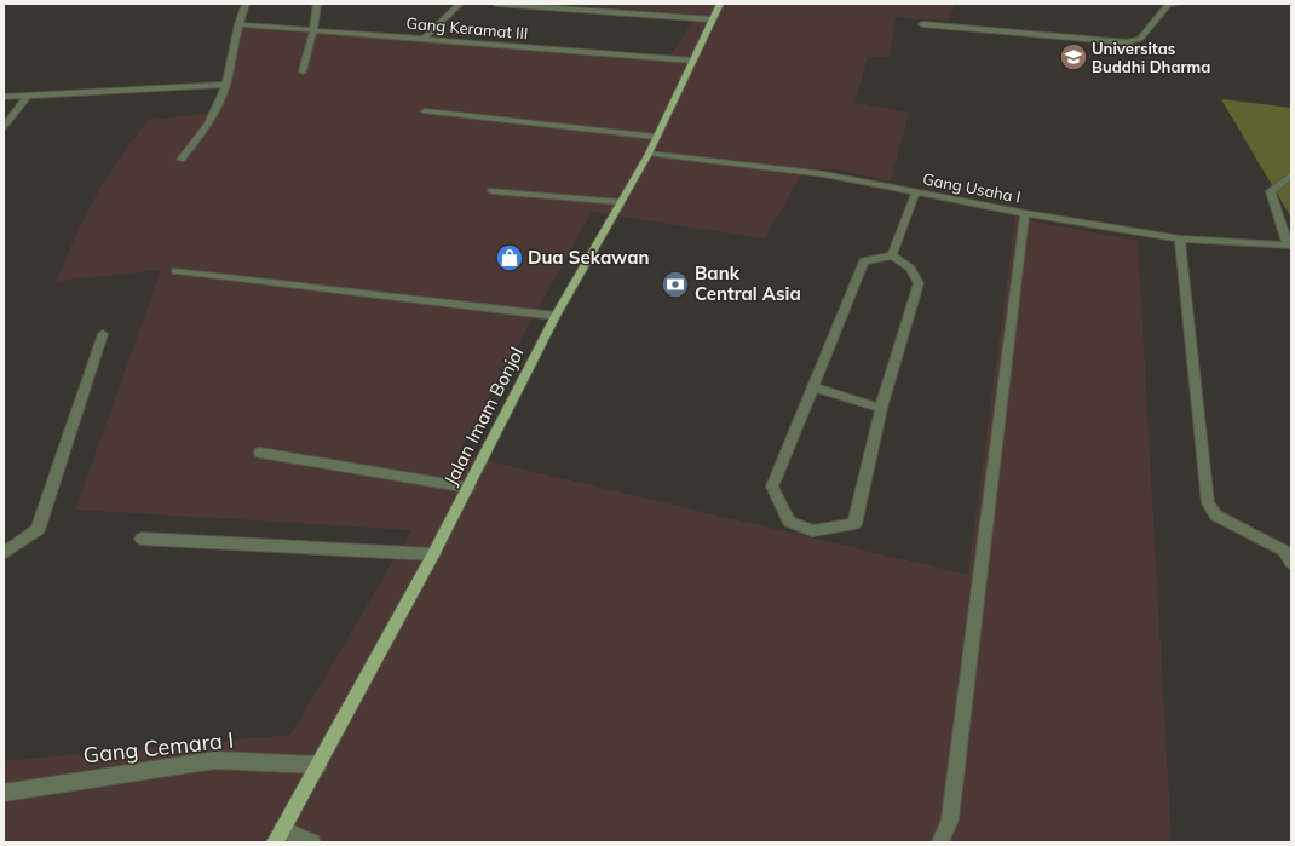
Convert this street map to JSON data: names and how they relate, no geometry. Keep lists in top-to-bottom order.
{
  "streets": {
    "main road": ["Jalan Imam Bonjol"],
    "street": ["Gang Keramat III", "Gang Usaha I", "Gang Cemara I"]
  },
  "crossings": [
    ["Gang Keramat III", "Jalan Imam Bonjol"],
    ["Gang Usaha I", "Jalan Imam Bonjol"],
    ["Jalan Imam Bonjol", "Gang Cemara I"]
  ],
  "places": {
    "school or university": ["Universitas Buddhi Dharma"],
    "shop": ["Dua Sekawan"],
    "bank": ["Bank Central Asia"]
  }
}
